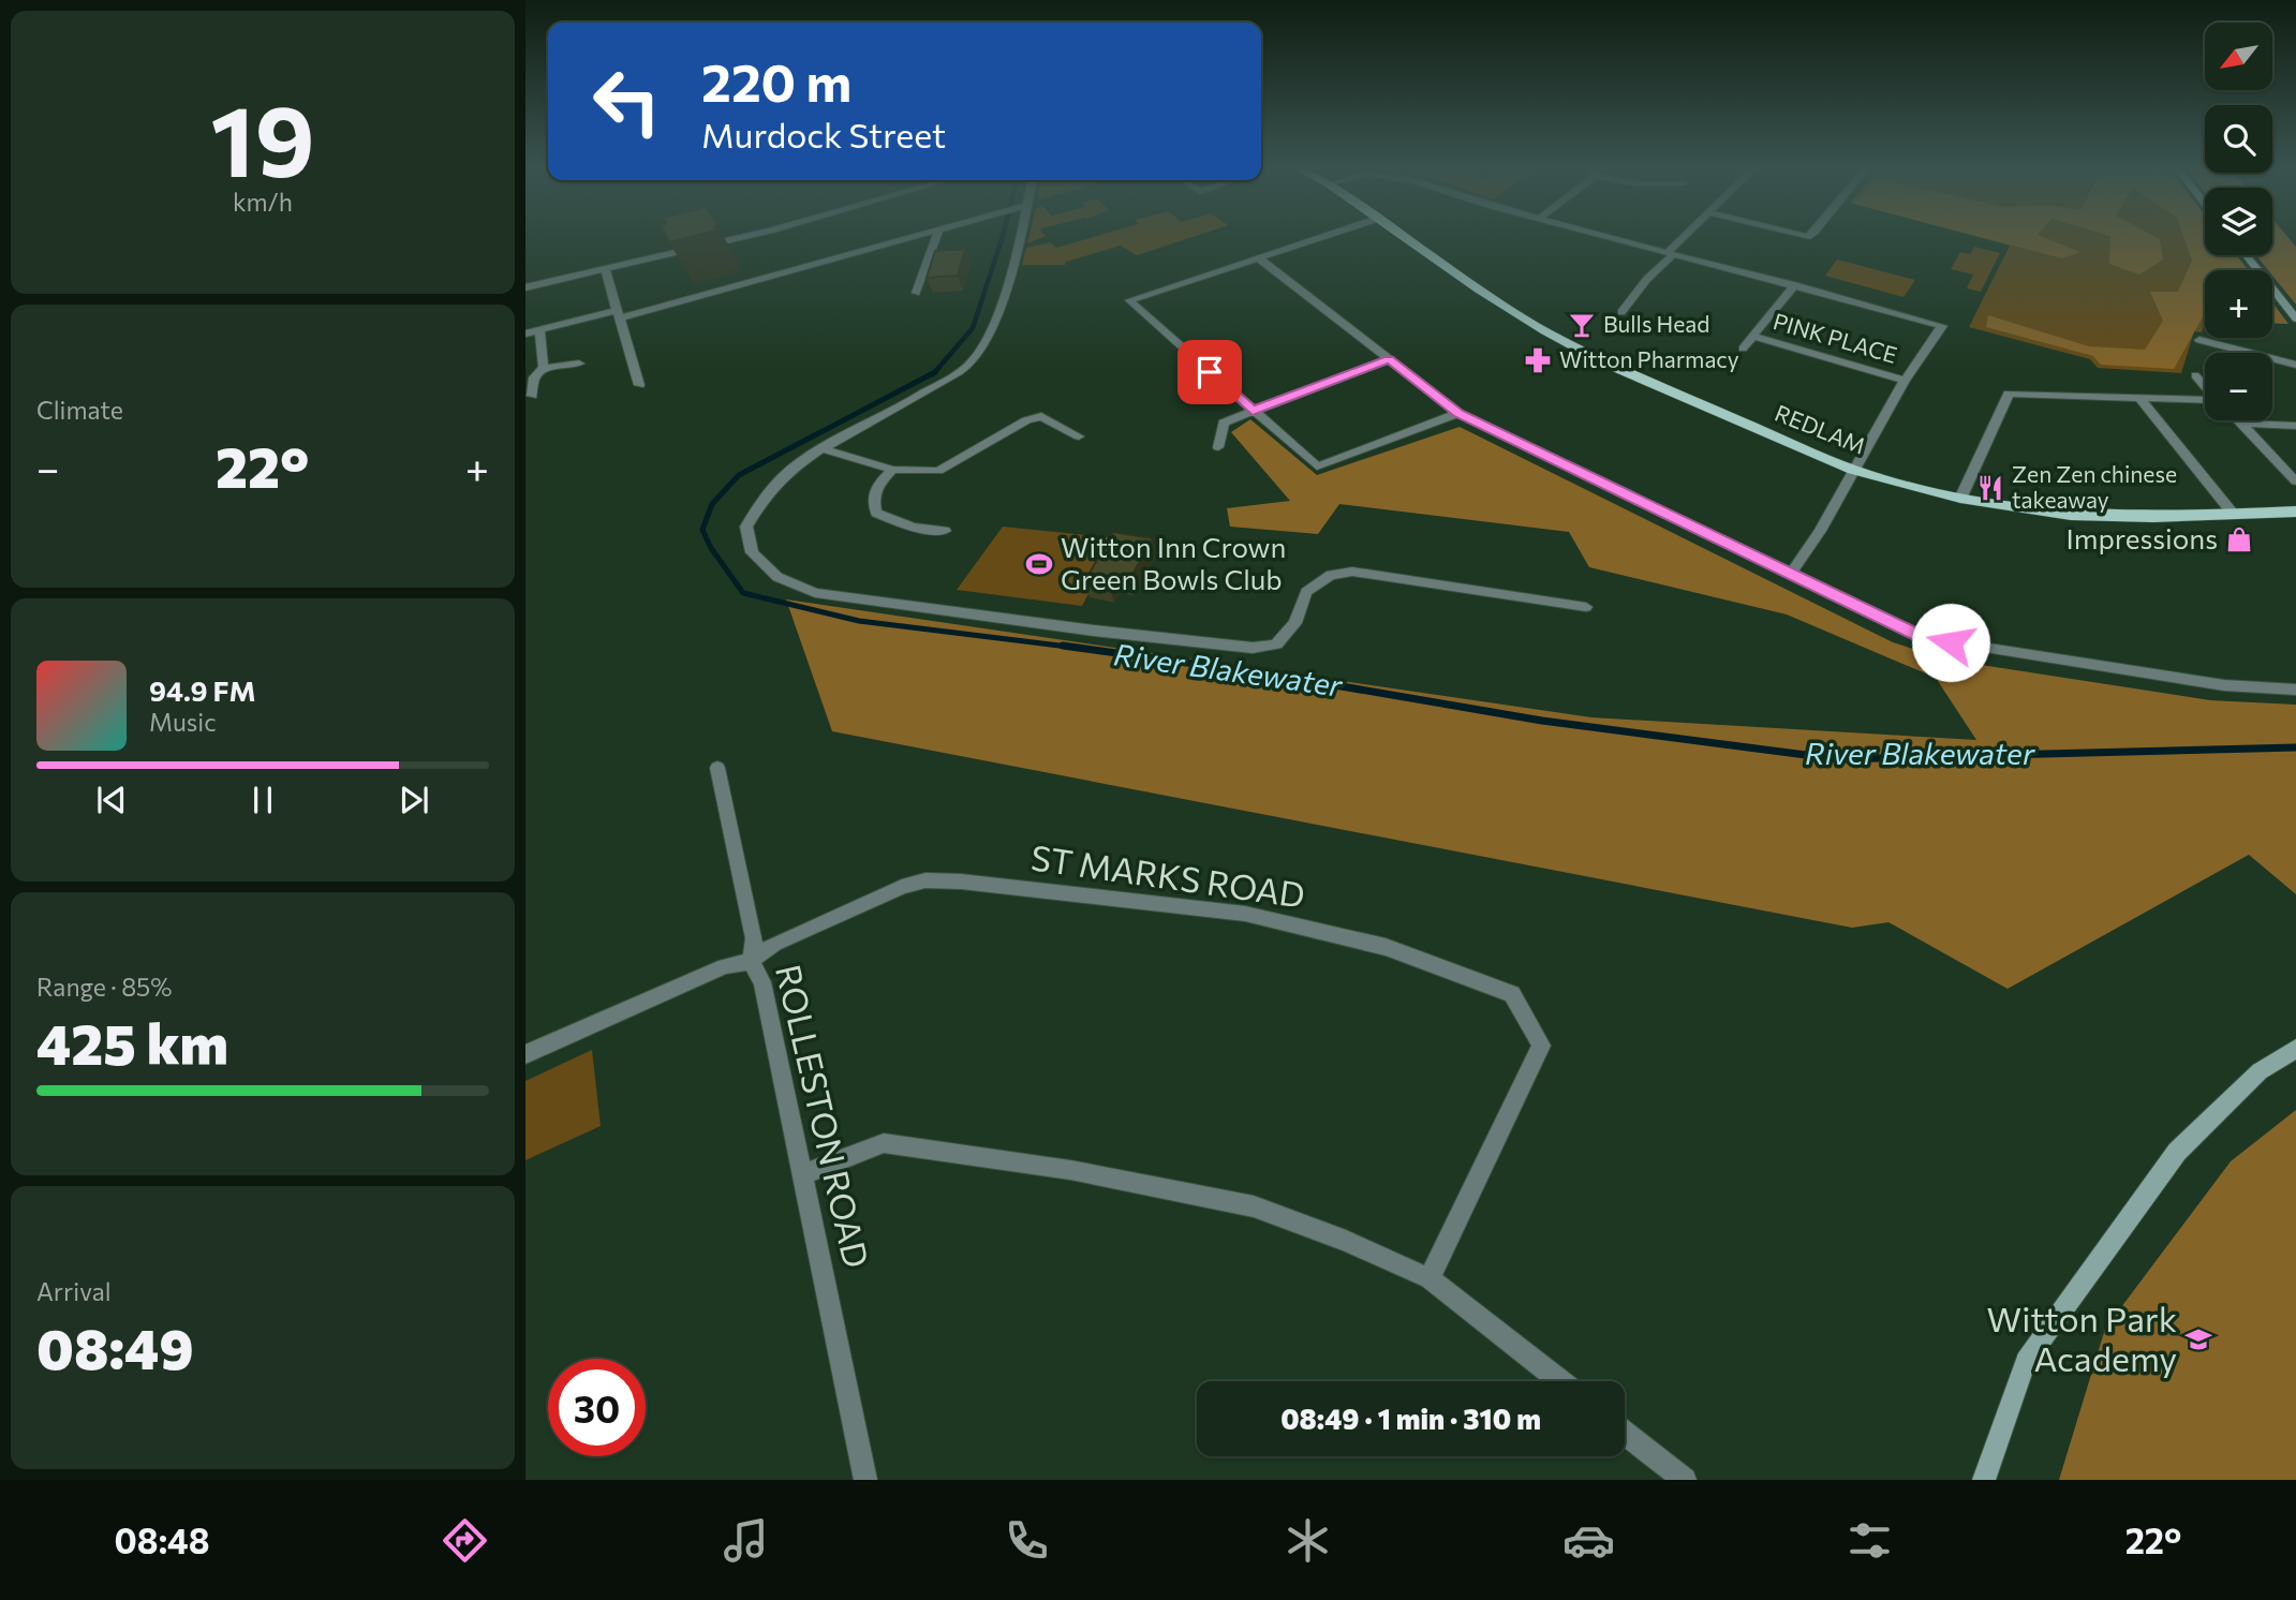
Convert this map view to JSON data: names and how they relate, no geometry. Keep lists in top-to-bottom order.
{
  "streets": {
    "main road": ["REDLAM"],
    "street": ["PINK PLACE", "ST MARKS ROAD", "ROLLESTON ROAD"]
  },
  "crossings": [
    ["ST MARKS ROAD", "ROLLESTON ROAD"]
  ],
  "water": ["River Blakewater"],
  "places": {
    "bar": ["Bulls Head"],
    "pharmacy": ["Witton Pharmacy"],
    "restaurant": ["Zen Zen chinese takeaway"],
    "shop": ["Impressions"],
    "sports": ["Witton Inn Crown Green Bowls Club"],
    "school or university": ["Witton Park Academy"]
  },
  "north": "bottom left",
  "page": {
    "tile": [
      ["19", "km/h"],
      "Climate",
      ["Range · 85%", "425 km"],
      ["Arrival", "08:49"]
    ],
    "map_buttons": ["+", "−"],
    "turn": ["220 m", "Murdock Street"],
    "heat": ["−", "22°", "+"],
    "song": ["94.9 FM", "Music"],
    "limit": "30",
    "trip": "08:49 · 1 min · 310 m",
    "tabs": ["08:48", "22°"]
  }
}
